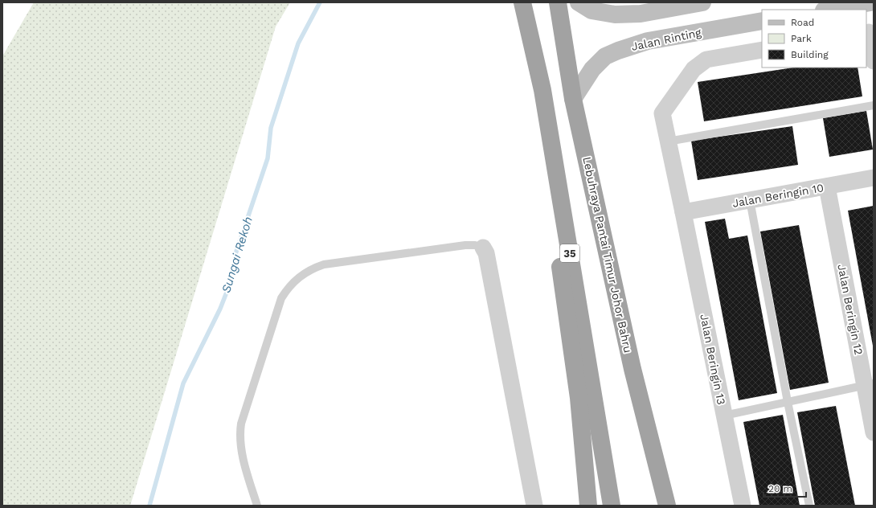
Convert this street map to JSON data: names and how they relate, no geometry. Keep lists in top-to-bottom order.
{
  "streets": {
    "highway": ["35", "Lebuhraya Pantai Timur Johor Bahru"],
    "main road": ["Jalan Rinting"],
    "street": ["Jalan Beringin 10", "Jalan Beringin 12", "Jalan Beringin 13"]
  },
  "crossings": [
    ["Jalan Rinting", "Lebuhraya Pantai Timur Johor Bahru"],
    ["Jalan Beringin 10", "Jalan Beringin 12"],
    ["Jalan Beringin 10", "Jalan Beringin 13"]
  ],
  "water": ["Sungai Rekoh"],
  "legend": ["Road", "Park", "Building"],
  "scale_bar": "20 m"
}
